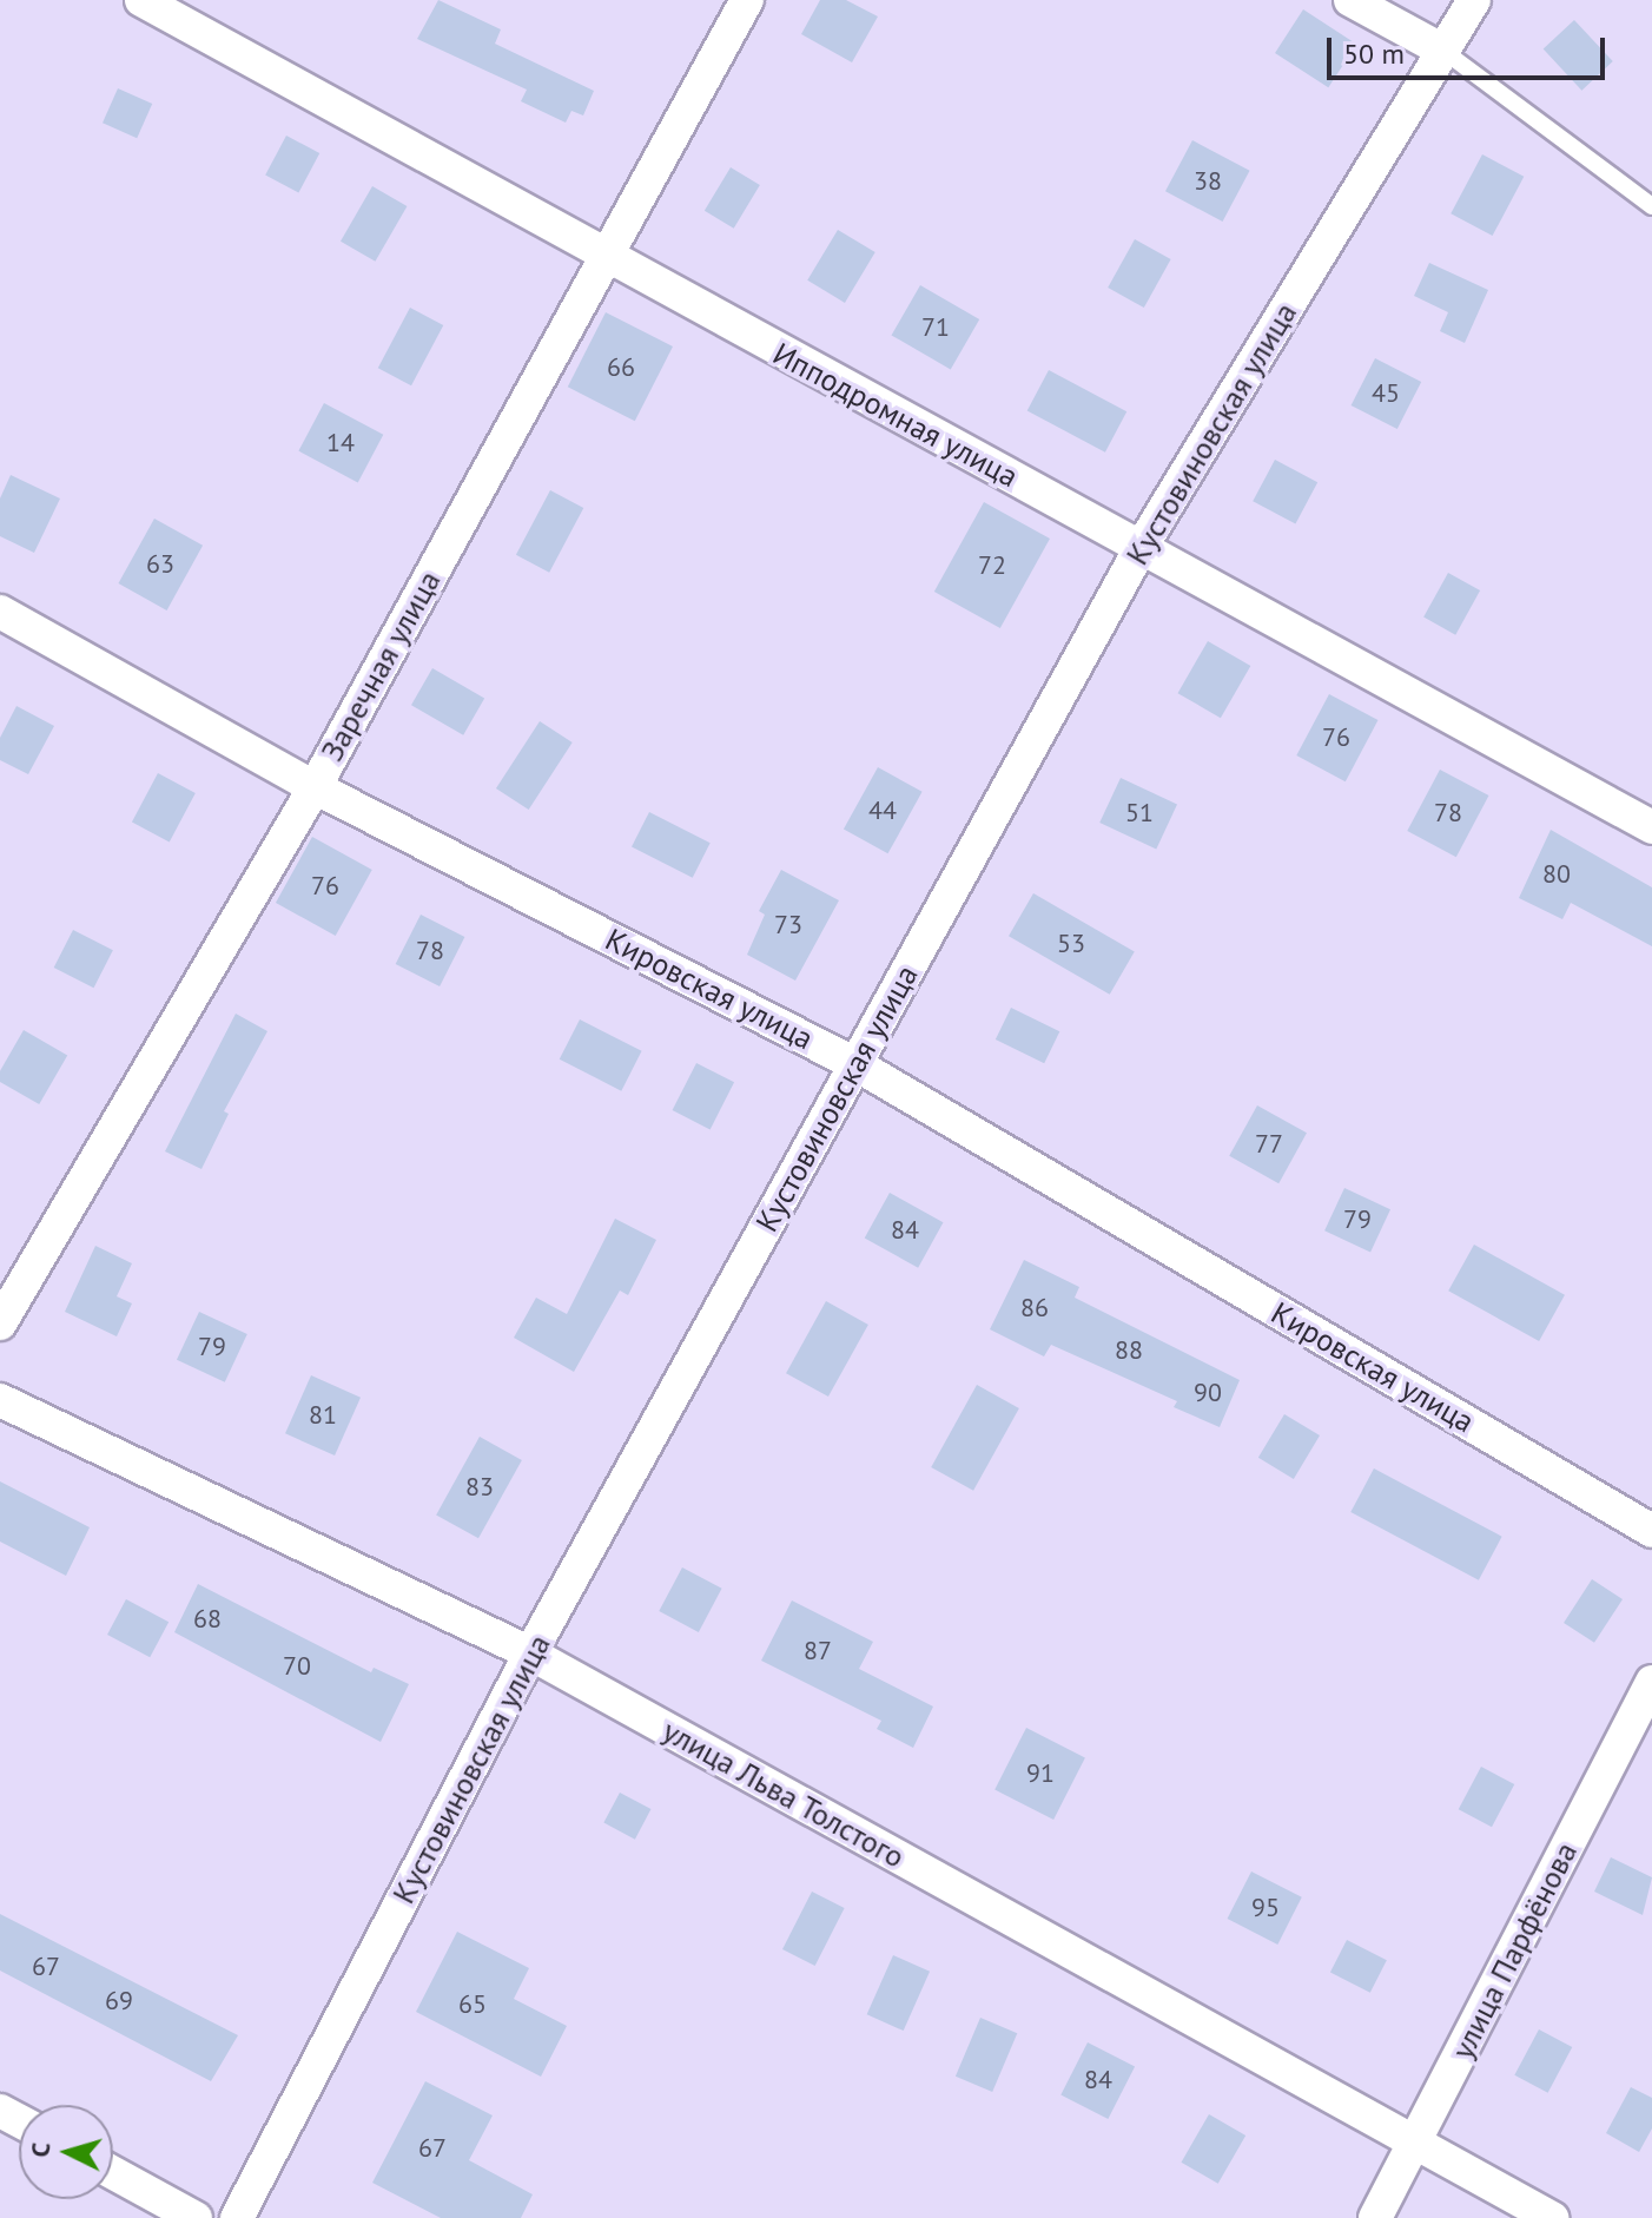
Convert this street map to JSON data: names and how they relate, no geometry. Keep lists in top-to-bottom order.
{
  "streets": {
    "street": [
      "Ипподромная улица",
      "Кустовиновская улица",
      "Заречная улица",
      "Кировская улица",
      "улица Льва Толстого",
      "улица Парфёнова"
    ]
  },
  "crossings": [
    ["Ипподромная улица", "Кустовиновская улица"],
    ["Ипподромная улица", "Заречная улица"],
    ["Кустовиновская улица", "Кировская улица"],
    ["Кустовиновская улица", "улица Льва Толстого"],
    ["Заречная улица", "Кировская улица"],
    ["улица Льва Толстого", "улица Парфёнова"]
  ],
  "house_numbers": [
    "38",
    "71",
    "66",
    "45",
    "14",
    "63",
    "72",
    "76",
    "44",
    "51",
    "78",
    "80",
    "76",
    "73",
    "53",
    "78",
    "77",
    "79",
    "84",
    "86",
    "79",
    "88",
    "90",
    "81",
    "83",
    "68",
    "87",
    "70",
    "91",
    "95",
    "67",
    "69",
    "65",
    "84",
    "67"
  ],
  "scale_bar": "50 m",
  "north": "left"
}
